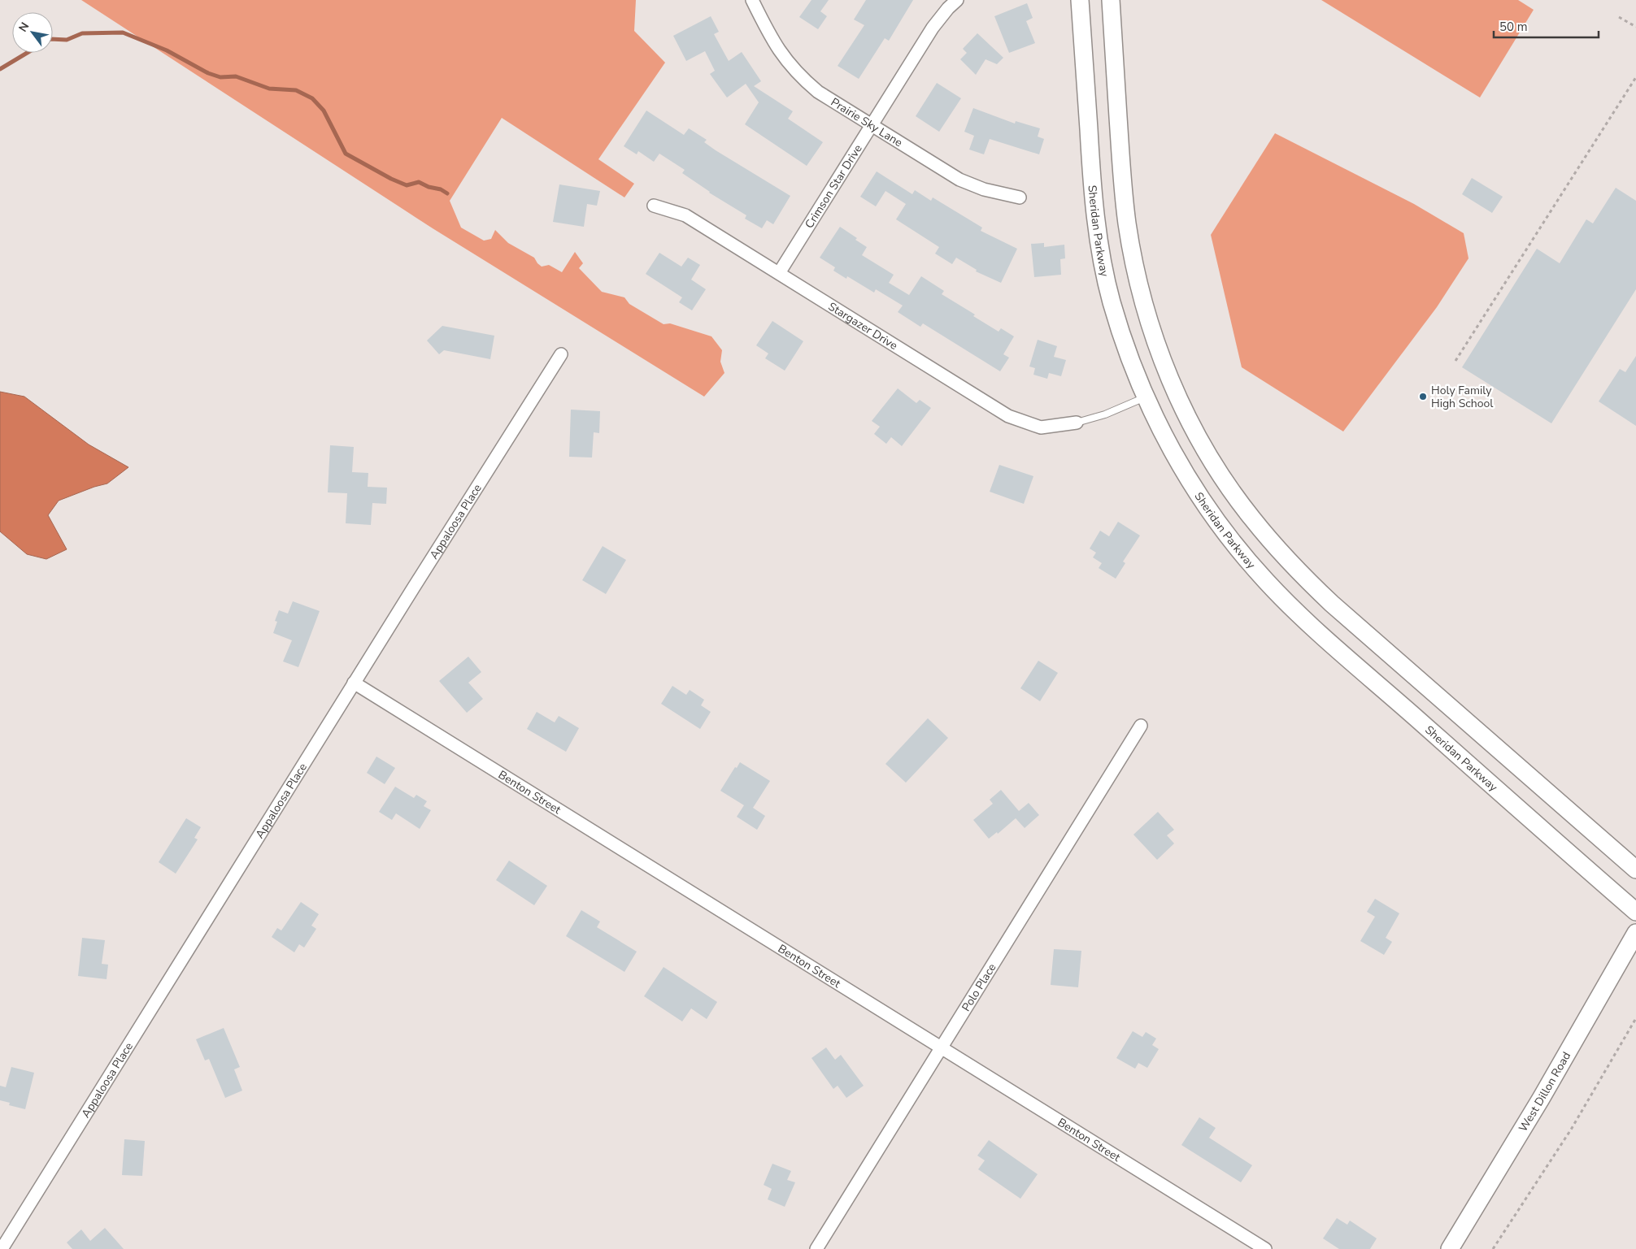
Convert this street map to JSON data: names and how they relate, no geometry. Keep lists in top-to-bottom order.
{
  "streets": {
    "main road": ["Sheridan Parkway", "West Dillon Road"],
    "street": [
      "Prairie Sky Lane",
      "Crimson Star Drive",
      "Stargazer Drive",
      "Appaloosa Place",
      "Benton Street",
      "Polo Place"
    ]
  },
  "crossings": [
    ["Prairie Sky Lane", "Crimson Star Drive"],
    ["Crimson Star Drive", "Stargazer Drive"],
    ["Appaloosa Place", "Benton Street"],
    ["Benton Street", "Polo Place"]
  ],
  "places": ["Holy Family High School"],
  "scale_bar": "50 m",
  "north": "top left"
}
